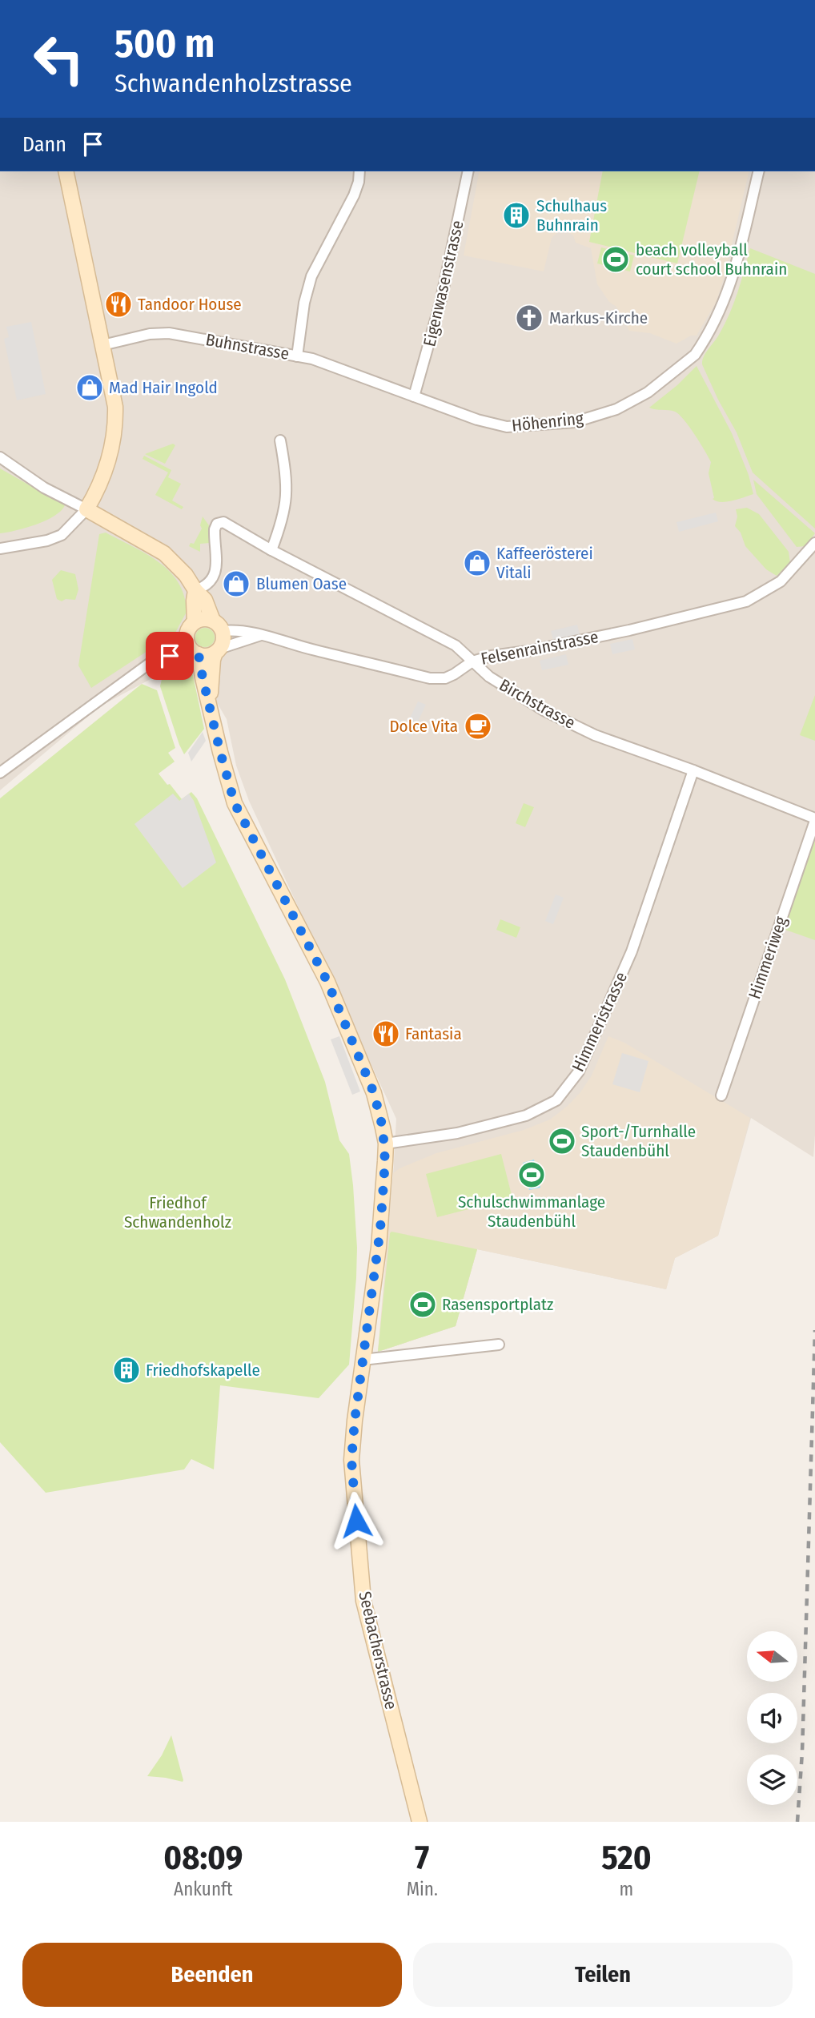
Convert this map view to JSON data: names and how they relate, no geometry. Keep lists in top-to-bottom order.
{
  "streets": {
    "street": [
      "Eigenwasenstrasse",
      "Buhnstrasse",
      "Höhenring",
      "Felsenrainstrasse",
      "Birchstrasse",
      "Himmeriweg",
      "Himmeristrasse",
      "Seebacherstrasse"
    ]
  },
  "crossings": [
    ["Eigenwasenstrasse", "Höhenring"],
    ["Buhnstrasse", "Höhenring"],
    ["Felsenrainstrasse", "Birchstrasse"],
    ["Birchstrasse", "Himmeriweg"],
    ["Birchstrasse", "Himmeristrasse"],
    ["Himmeristrasse", "Seebacherstrasse"]
  ],
  "parks": ["Friedhof Schwandenholz"],
  "places": {
    "building": ["Schulhaus Buhnrain", "Friedhofskapelle"],
    "sports": [
      "beach volleyball court school Buhnrain",
      "Sport-/Turnhalle Staudenbühl",
      "Schulschwimmanlage Staudenbühl",
      "Rasensportplatz"
    ],
    "restaurant": ["Tandoor House", "Fantasia"],
    "church": ["Markus-Kirche"],
    "shop": ["Mad Hair Ingold", "Kaffeerösterei Vitali", "Blumen Oase"],
    "cafe": ["Dolce Vita"]
  },
  "north": "left",
  "page": {
    "turn": ["500 m", "Schwandenholzstrasse"],
    "then": "Dann",
    "eta": [
      "08:09",
      "Ankunft",
      "7",
      "Min.",
      "520",
      "m"
    ],
    "buttons": ["Beenden", "Teilen"]
  }
}
